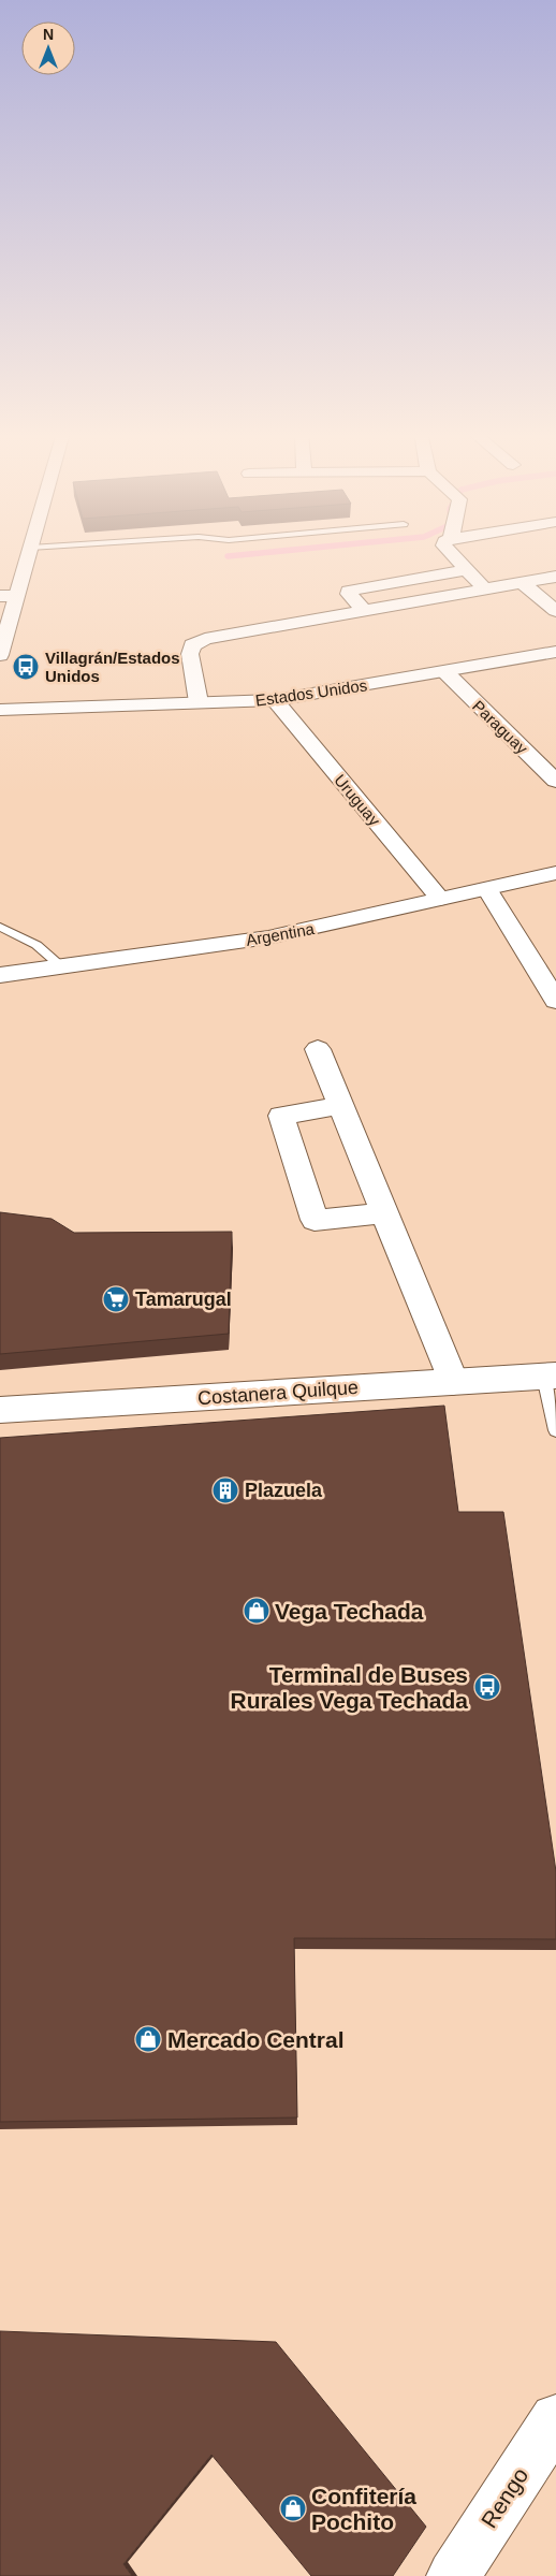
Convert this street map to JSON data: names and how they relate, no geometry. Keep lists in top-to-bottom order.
{
  "streets": {
    "street": [
      "Estados Unidos",
      "Paraguay",
      "Uruguay",
      "Argentina",
      "Costanera Quilque",
      "Rengo"
    ]
  },
  "crossings": [
    ["Estados Unidos", "Paraguay"],
    ["Estados Unidos", "Uruguay"],
    ["Uruguay", "Argentina"]
  ],
  "places": {
    "bus stop": ["Villagrán/Estados Unidos", "Terminal de Buses Rurales Vega Techada"],
    "supermarket": ["Tamarugal"],
    "building": ["Plazuela"],
    "shop": ["Vega Techada", "Mercado Central", "Confitería Pochito"]
  },
  "north": "top"
}
